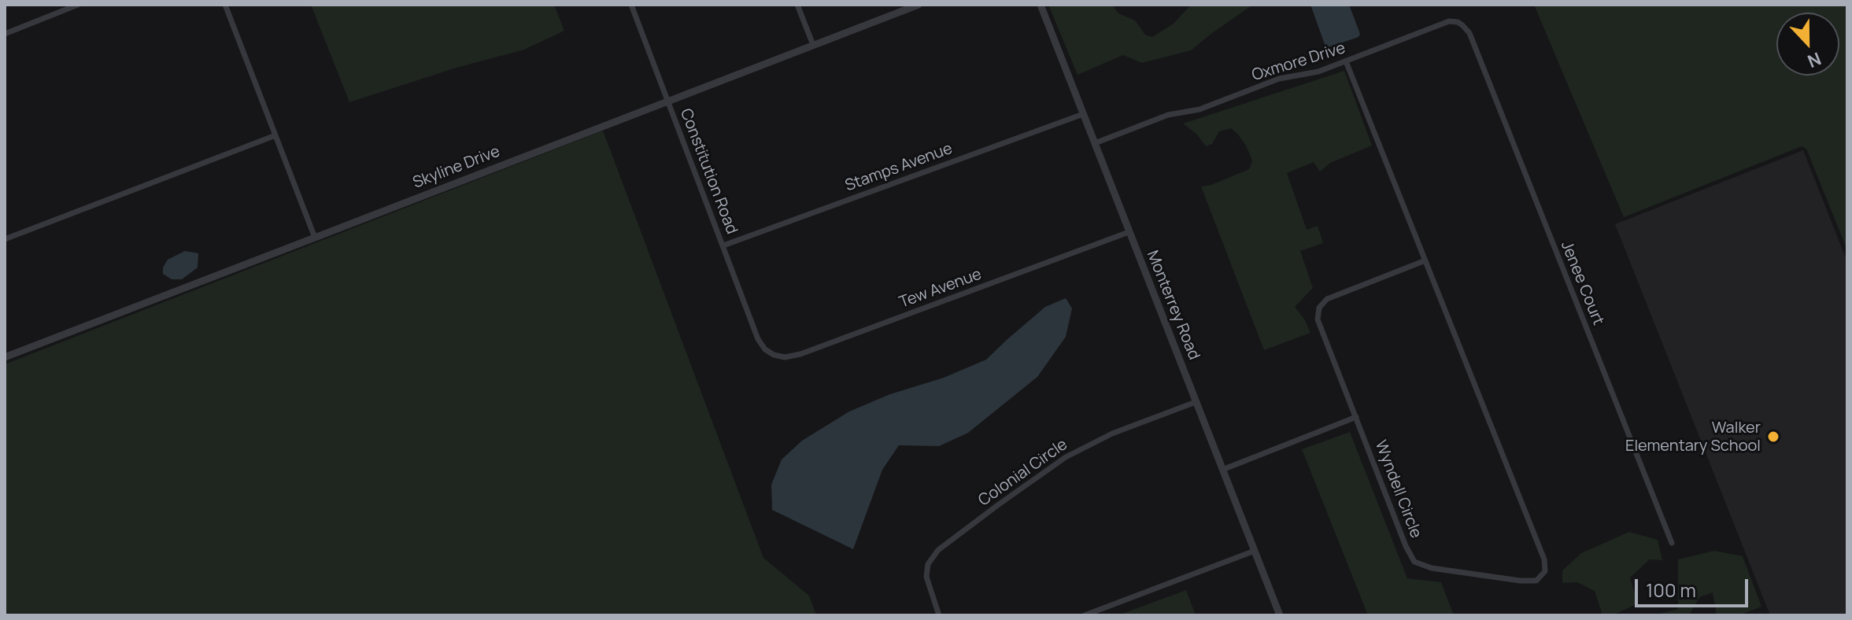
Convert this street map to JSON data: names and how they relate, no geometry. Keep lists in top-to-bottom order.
{
  "streets": {
    "street": [
      "Oxmore Drive",
      "Skyline Drive",
      "Stamps Avenue",
      "Constitution Road",
      "Jenee Court",
      "Tew Avenue",
      "Monterrey Road",
      "Colonial Circle",
      "Wyndell Circle"
    ]
  },
  "crossings": [
    ["Oxmore Drive", "Jenee Court"],
    ["Oxmore Drive", "Monterrey Road"],
    ["Oxmore Drive", "Wyndell Circle"],
    ["Skyline Drive", "Constitution Road"],
    ["Stamps Avenue", "Constitution Road"],
    ["Stamps Avenue", "Monterrey Road"],
    ["Constitution Road", "Tew Avenue"],
    ["Tew Avenue", "Monterrey Road"],
    ["Monterrey Road", "Colonial Circle"]
  ],
  "places": ["Walker Elementary School"],
  "scale_bar": "100 m",
  "north": "bottom"
}
